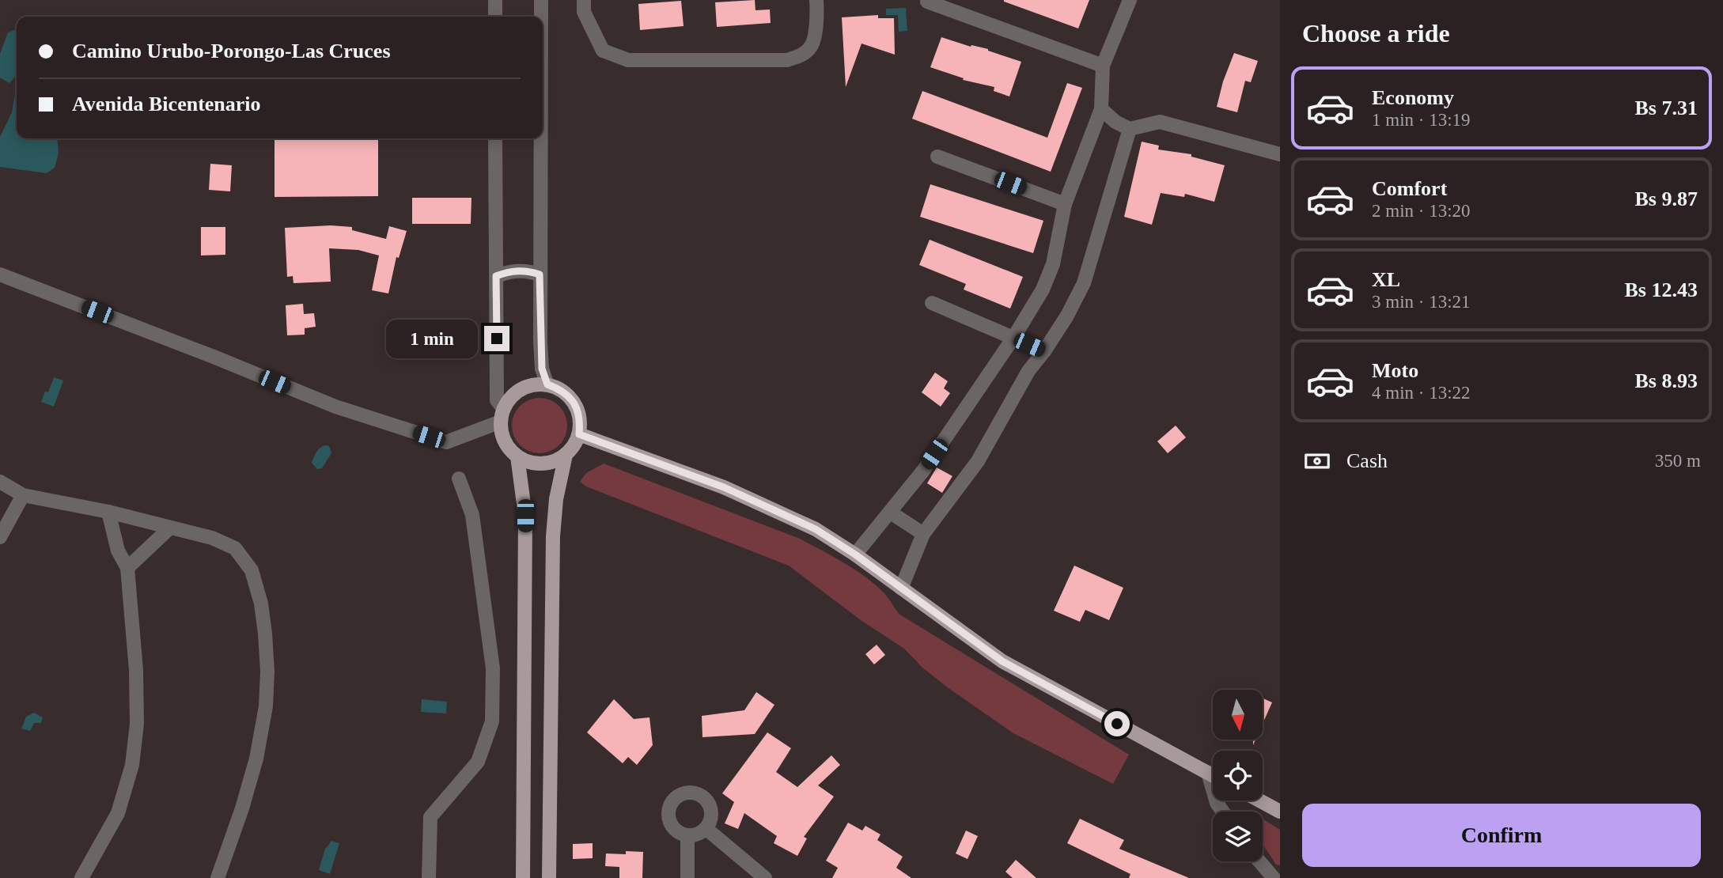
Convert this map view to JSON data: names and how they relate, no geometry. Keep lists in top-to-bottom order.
{
  "north": "bottom",
  "page": {
    "heading": "Choose a ride",
    "banner": ["Camino Urubo-Porongo-Las Cruces", "Avenida Bicentenario"],
    "list": [
      {
        "name": "Economy",
        "note": "1 min · 13:19",
        "value": "Bs 7.31"
      },
      {
        "name": "Comfort",
        "note": "2 min · 13:20",
        "value": "Bs 9.87"
      },
      {
        "name": "XL",
        "note": "3 min · 13:21",
        "value": "Bs 12.43"
      },
      {
        "name": "Moto",
        "note": "4 min · 13:22",
        "value": "Bs 8.93"
      }
    ],
    "bubble": "1 min",
    "pay": ["Cash", "350 m"],
    "buttons": "Confirm"
  }
}
